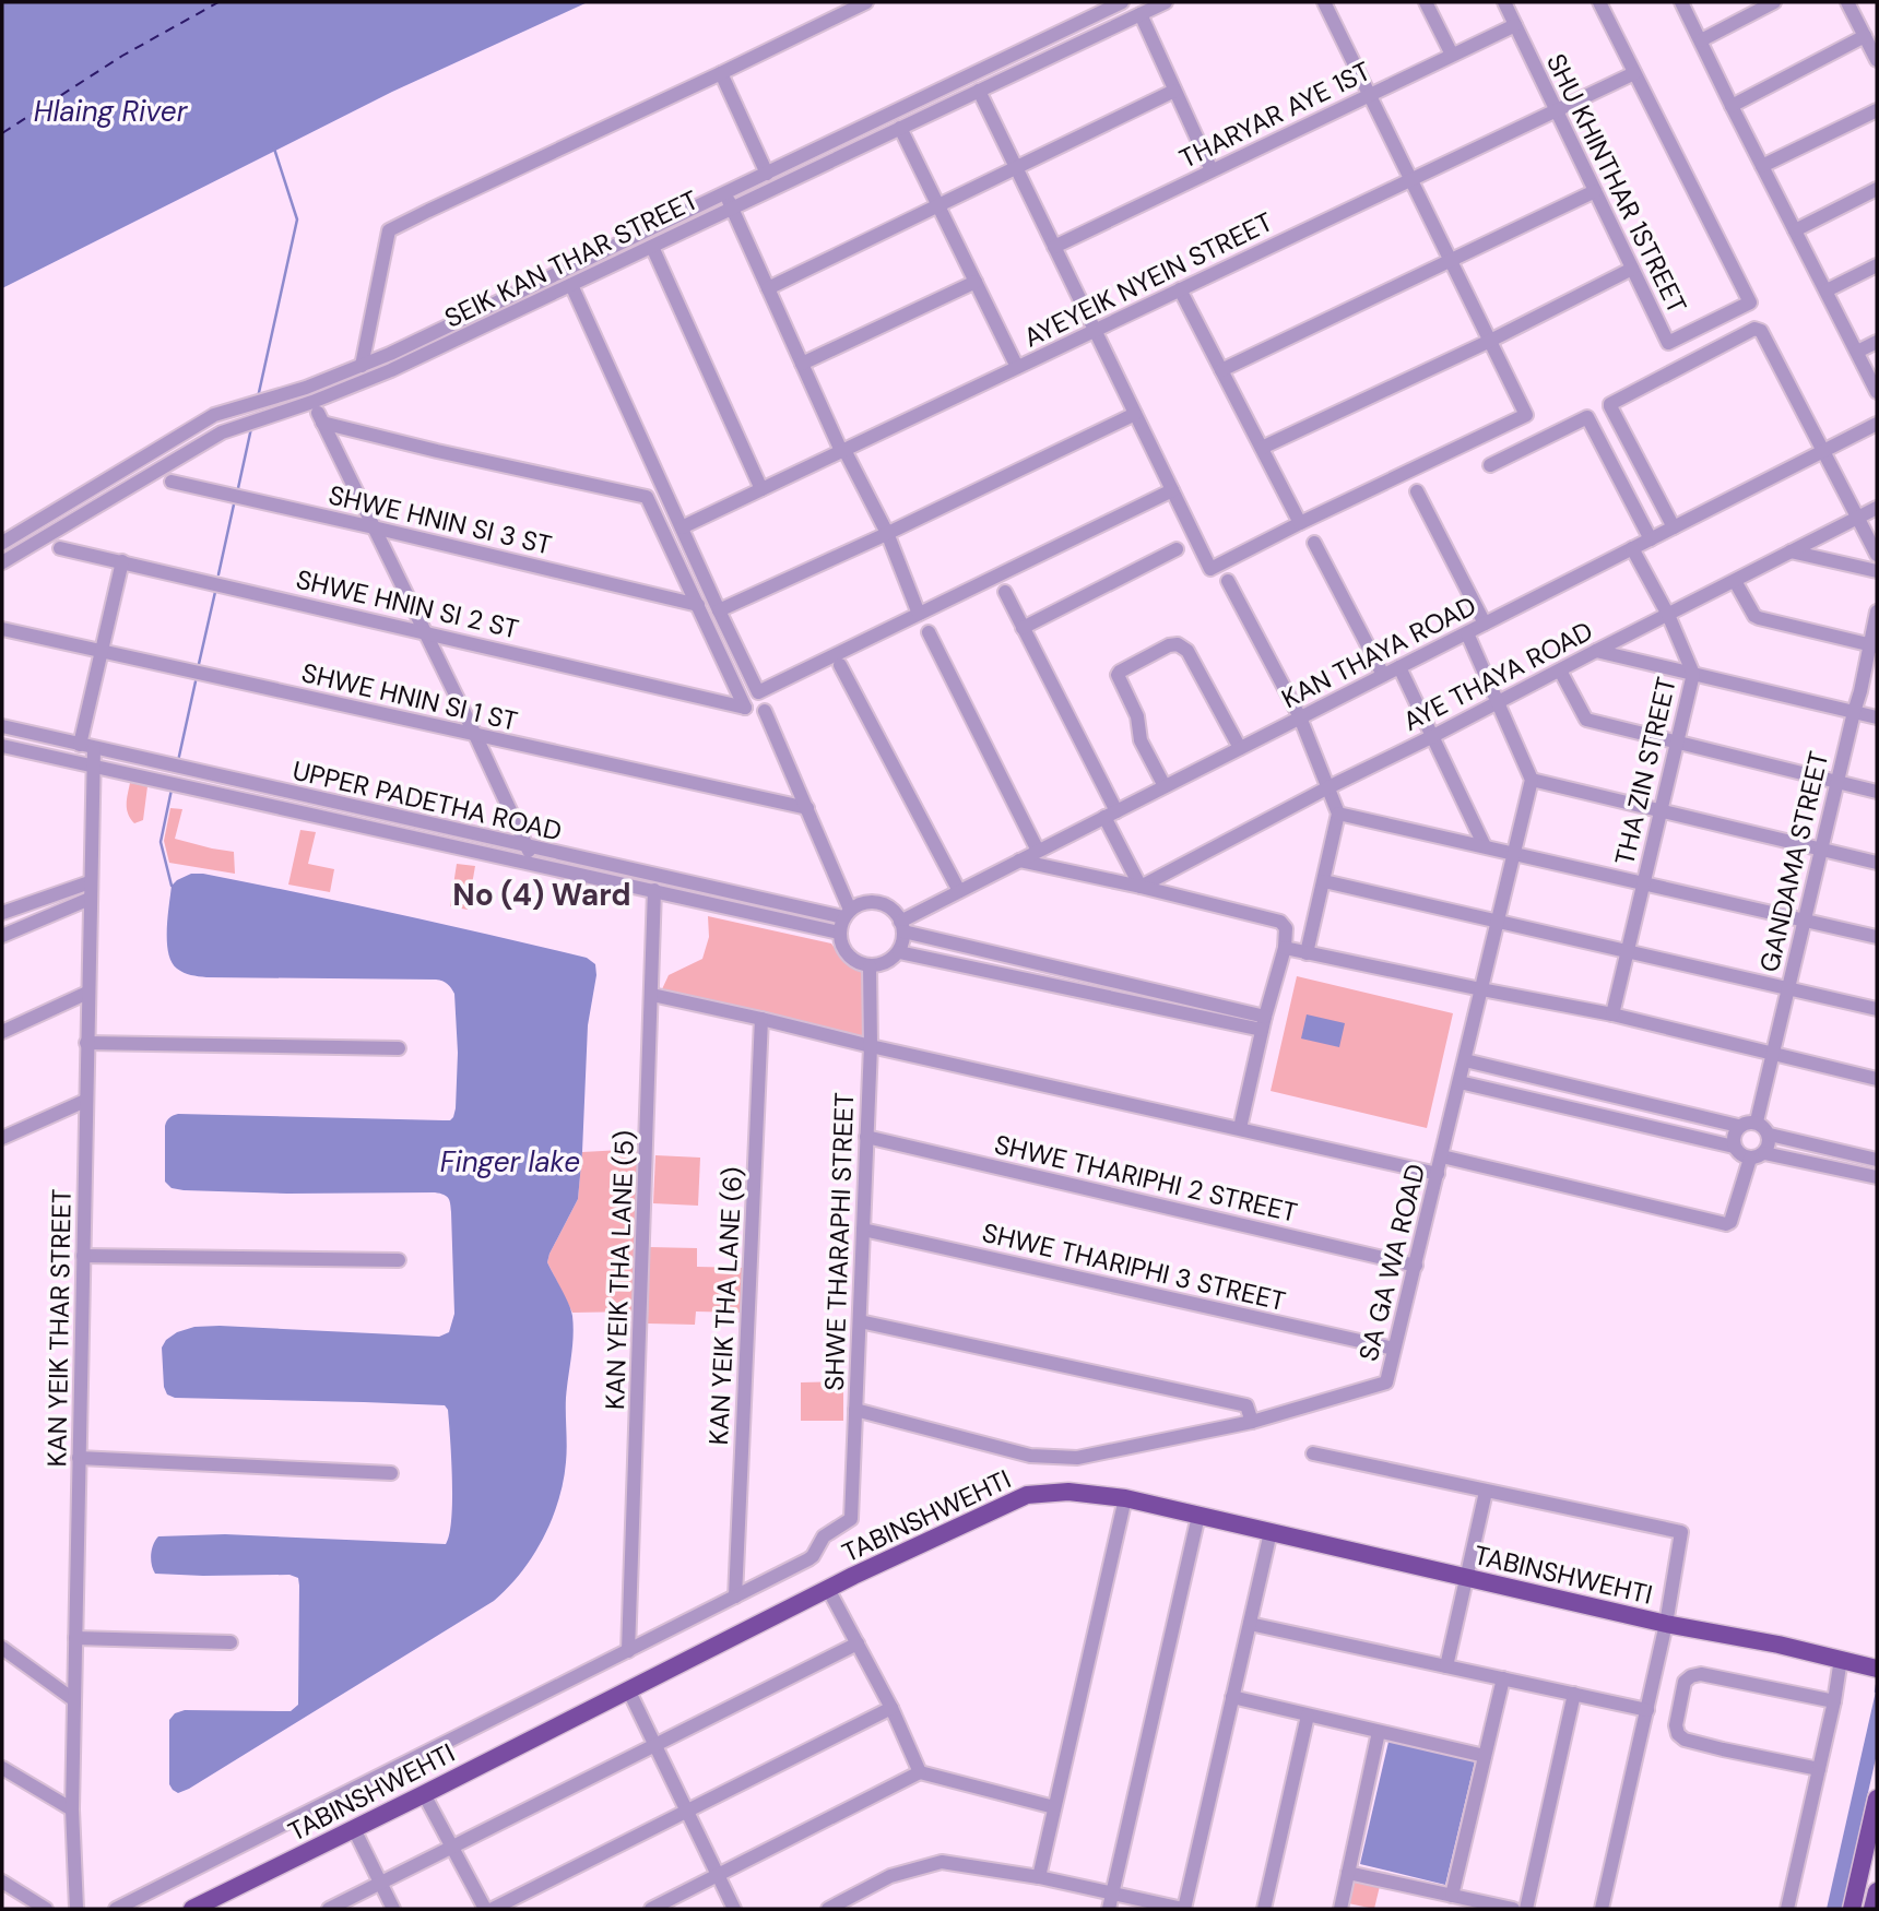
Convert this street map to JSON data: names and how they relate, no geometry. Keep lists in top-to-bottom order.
{
  "streets": {
    "main road": ["TABINSHWEHTI"],
    "street": [
      "THARYAR AYE 1ST",
      "SHU KHINTHAR 1STREET",
      "SEIK KAN THAR STREET",
      "AYEYEIK NYEIN STREET",
      "SHWE HNIN SI 3 ST",
      "SHWE HNIN SI 2 ST",
      "KAN THAYA ROAD",
      "AYE THAYA ROAD",
      "SHWE HNIN SI 1 ST",
      "THA ZIN STREET",
      "UPPER PADETHA ROAD",
      "GANDAMA STREET",
      "SHWE THARIPHI 2 STREET",
      "SHWE THARAPHI STREET",
      "SA GA WA ROAD",
      "SHWE THARIPHI 3 STREET",
      "KAN YEIK THA LANE (5)",
      "KAN YEIK THA LANE (6)",
      "KAN YEIK THAR STREET"
    ]
  },
  "crossings": [
    ["THARYAR AYE 1ST", "SHU KHINTHAR 1STREET"],
    ["SHU KHINTHAR 1STREET", "AYEYEIK NYEIN STREET"],
    ["SHWE HNIN SI 3 ST", "SHWE HNIN SI 2 ST"],
    ["SHWE HNIN SI 2 ST", "KAN YEIK THAR STREET"],
    ["KAN THAYA ROAD", "THA ZIN STREET"],
    ["KAN THAYA ROAD", "UPPER PADETHA ROAD"],
    ["KAN THAYA ROAD", "SHWE THARAPHI STREET"],
    ["AYE THAYA ROAD", "THA ZIN STREET"],
    ["SHWE HNIN SI 1 ST", "KAN YEIK THAR STREET"],
    ["UPPER PADETHA ROAD", "SHWE THARAPHI STREET"],
    ["UPPER PADETHA ROAD", "KAN YEIK THA LANE (5)"],
    ["UPPER PADETHA ROAD", "KAN YEIK THAR STREET"],
    ["SHWE THARIPHI 2 STREET", "SHWE THARAPHI STREET"],
    ["SHWE THARIPHI 2 STREET", "SA GA WA ROAD"],
    ["SHWE THARAPHI STREET", "SA GA WA ROAD"],
    ["SHWE THARAPHI STREET", "SHWE THARIPHI 3 STREET"],
    ["SHWE THARAPHI STREET", "KAN YEIK THA LANE (6)"],
    ["SA GA WA ROAD", "SHWE THARIPHI 3 STREET"]
  ],
  "districts": ["No (4) Ward"],
  "water": ["Hlaing River", "Finger lake"]
}
